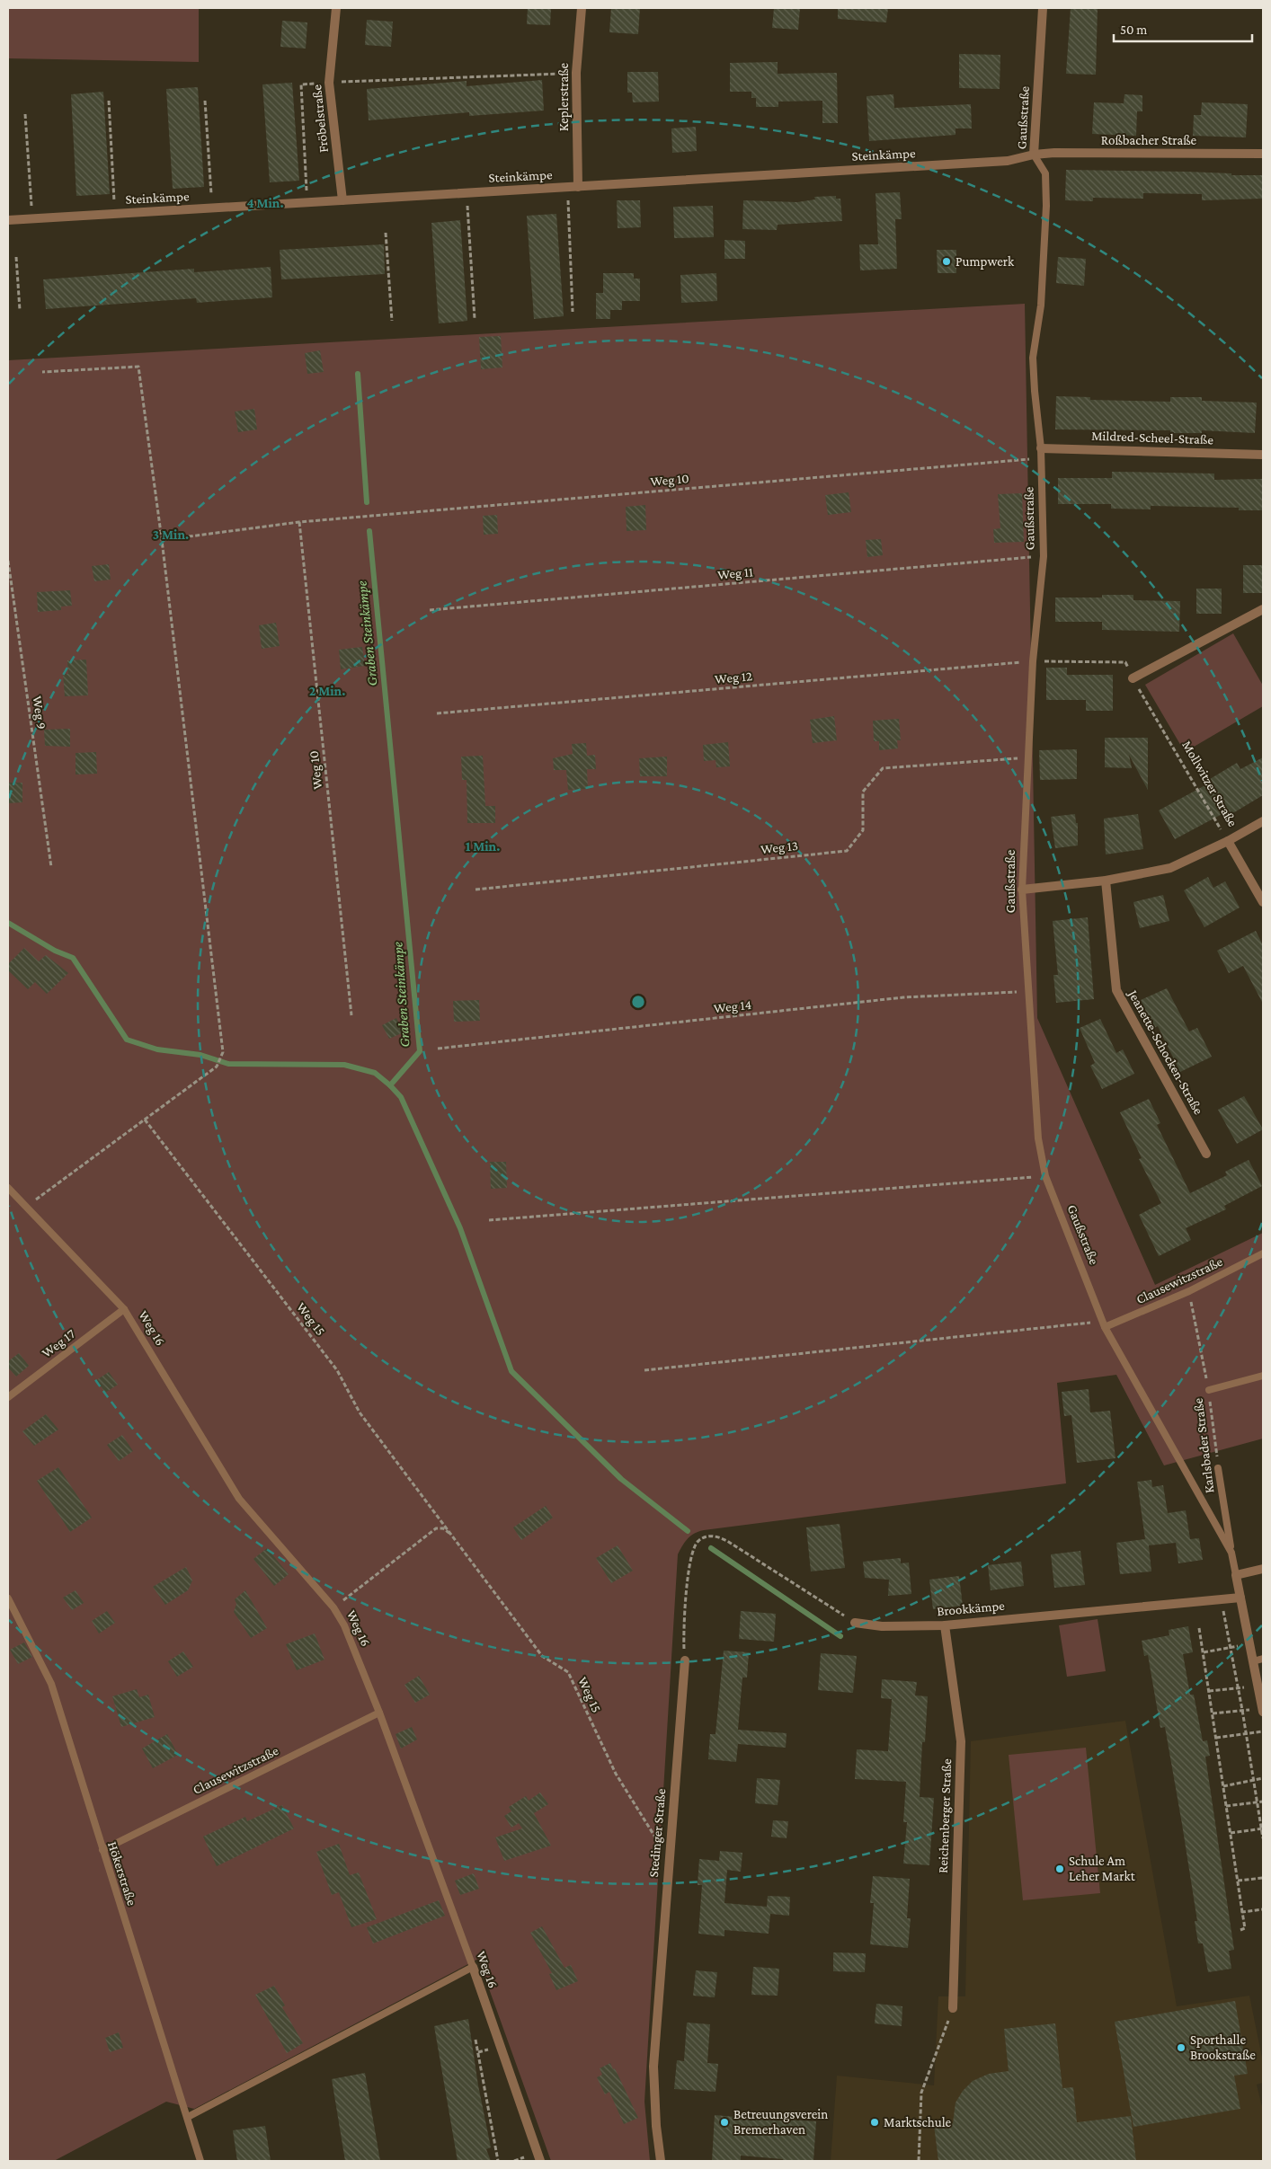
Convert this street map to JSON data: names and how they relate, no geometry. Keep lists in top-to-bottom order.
{
  "streets": {
    "street": [
      "Keplerstraße",
      "Gaußstraße",
      "Fröbelstraße",
      "Roßbacher Straße",
      "Steinkämpe",
      "Mildred-Scheel-Straße",
      "Mollwitzer Straße",
      "Jeanette-Schocken-Straße",
      "Weg 16",
      "Brookkämpe",
      "Reichenberger Straße",
      "Stedinger Straße"
    ],
    "lane": [
      "Clausewitzstraße",
      "Weg 17",
      "Karlsbader Straße",
      "Hökerstraße"
    ],
    "path": [
      "Weg 10",
      "Weg 11",
      "Weg 12",
      "Weg 9",
      "Weg 13",
      "Weg 14",
      "Weg 15"
    ]
  },
  "crossings": [
    ["Keplerstraße", "Steinkämpe"],
    ["Gaußstraße", "Roßbacher Straße"],
    ["Gaußstraße", "Steinkämpe"],
    ["Gaußstraße", "Mildred-Scheel-Straße"],
    ["Gaußstraße", "Weg 10"],
    ["Gaußstraße", "Weg 11"],
    ["Gaußstraße", "Weg 12"],
    ["Gaußstraße", "Weg 13"],
    ["Gaußstraße", "Weg 14"],
    ["Gaußstraße", "Clausewitzstraße"],
    ["Gaußstraße", "Karlsbader Straße"],
    ["Gaußstraße", "Brookkämpe"],
    ["Fröbelstraße", "Steinkämpe"],
    ["Roßbacher Straße", "Steinkämpe"],
    ["Weg 12", "Mollwitzer Straße"],
    ["Clausewitzstraße", "Weg 16"],
    ["Clausewitzstraße", "Hökerstraße"],
    ["Weg 15", "Stedinger Straße"],
    ["Weg 16", "Weg 17"],
    ["Brookkämpe", "Reichenberger Straße"]
  ],
  "water": ["Graben Steinkämpe"],
  "places": [
    "Pumpwerk",
    "Schule Am Leher Markt",
    "Sporthalle Brookstraße",
    "Betreuungsverein Bremerhaven",
    "Marktschule"
  ],
  "scale_bar": "50 m",
  "rings": [
    "4 Min.",
    "3 Min.",
    "2 Min.",
    "1 Min."
  ]
}
